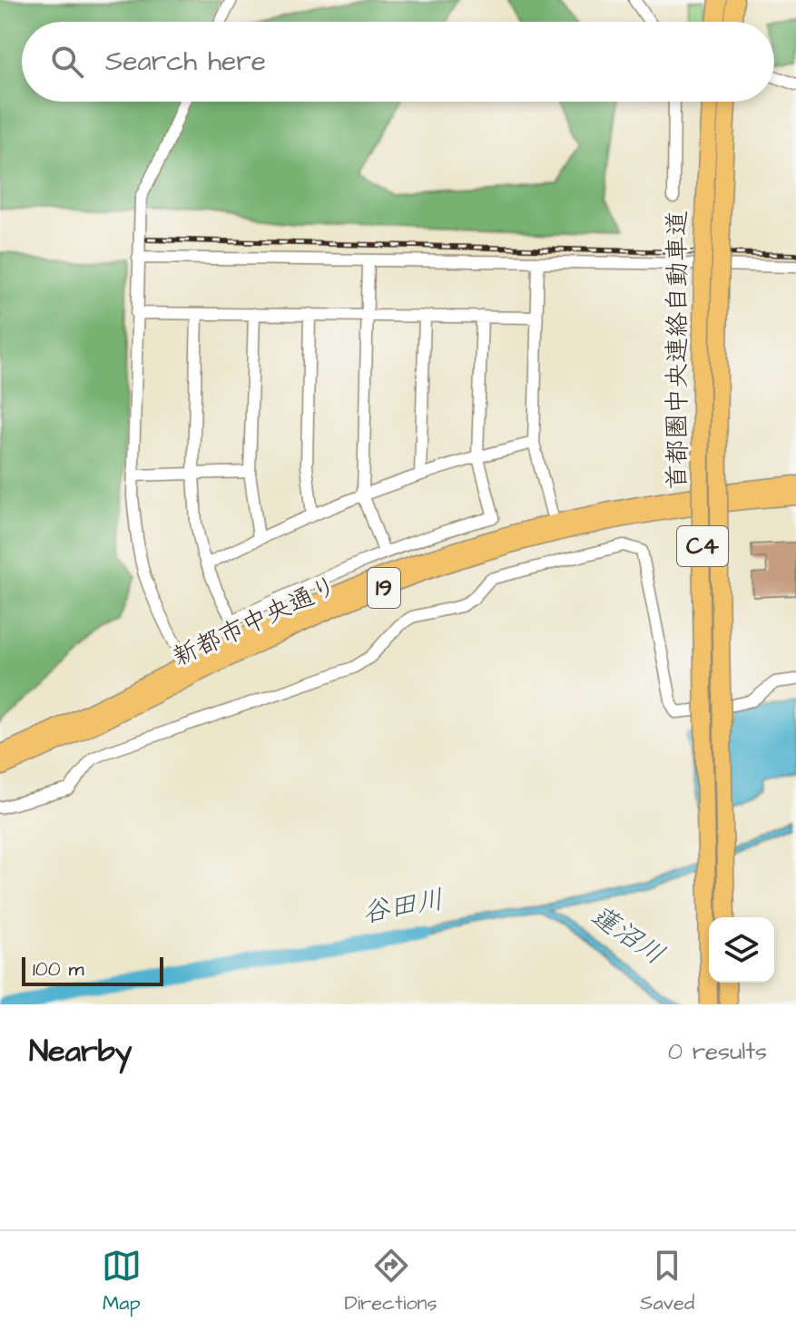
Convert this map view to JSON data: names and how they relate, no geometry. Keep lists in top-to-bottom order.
{
  "streets": {
    "highway": ["首都圏中央連絡自動車道", "C4"],
    "main road": ["19", "新都市中央通り"]
  },
  "water": ["谷田川", "蓮沼川"],
  "scale_bar": "100 m",
  "page": {
    "search": "Search here",
    "scale": "100 m",
    "heading": ["Nearby", "0 results"],
    "nav": ["Map", "Directions", "Saved"]
  }
}
